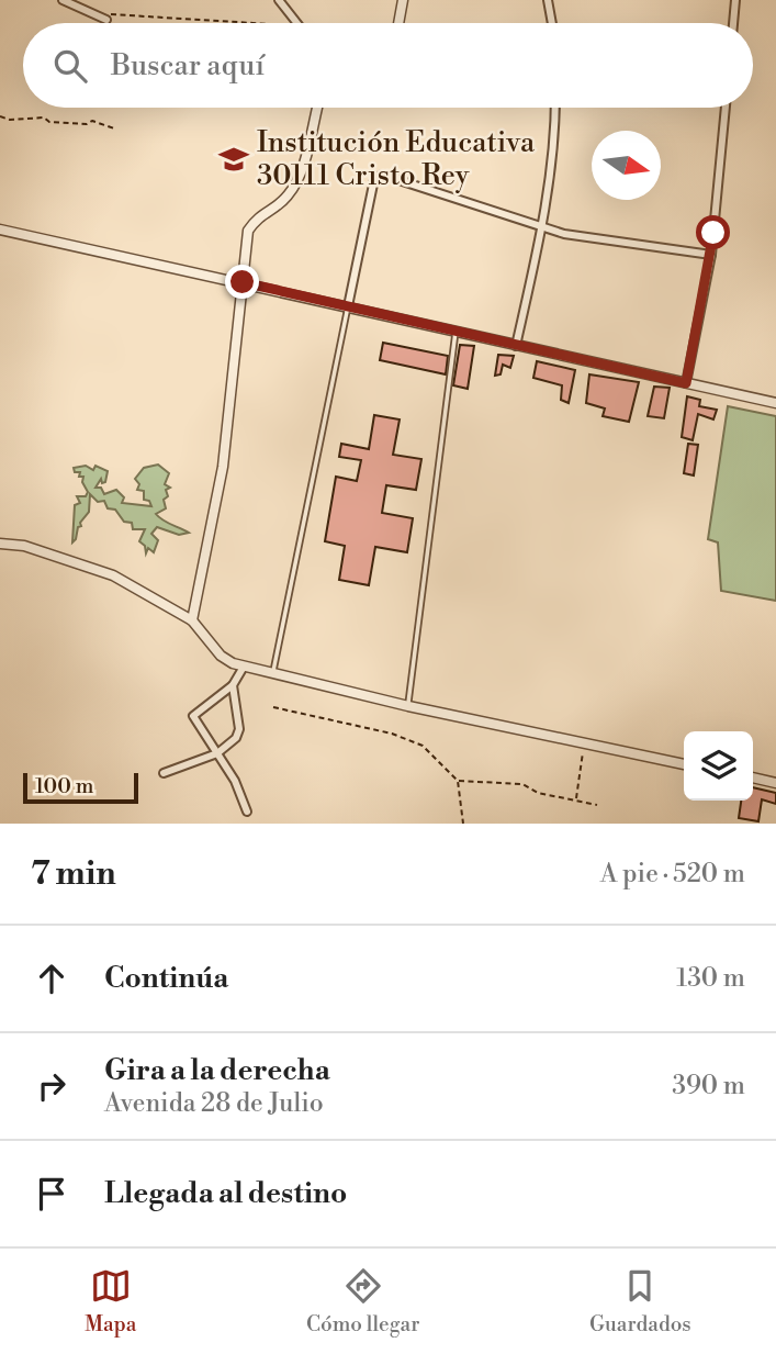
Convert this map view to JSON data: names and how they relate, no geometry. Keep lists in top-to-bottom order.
{
  "places": {
    "school or university": ["Institución Educativa 30111 Cristo Rey"]
  },
  "scale_bar": "100 m",
  "north": "right",
  "page": {
    "search": "Buscar aquí",
    "scale": "100 m",
    "heading": ["7 min", "A pie · 520 m"],
    "list": [
      ["Continúa", "130 m"],
      ["Gira a la derecha", "Avenida 28 de Julio", "390 m"],
      "Llegada al destino"
    ],
    "nav": ["Mapa", "Cómo llegar", "Guardados"]
  }
}
